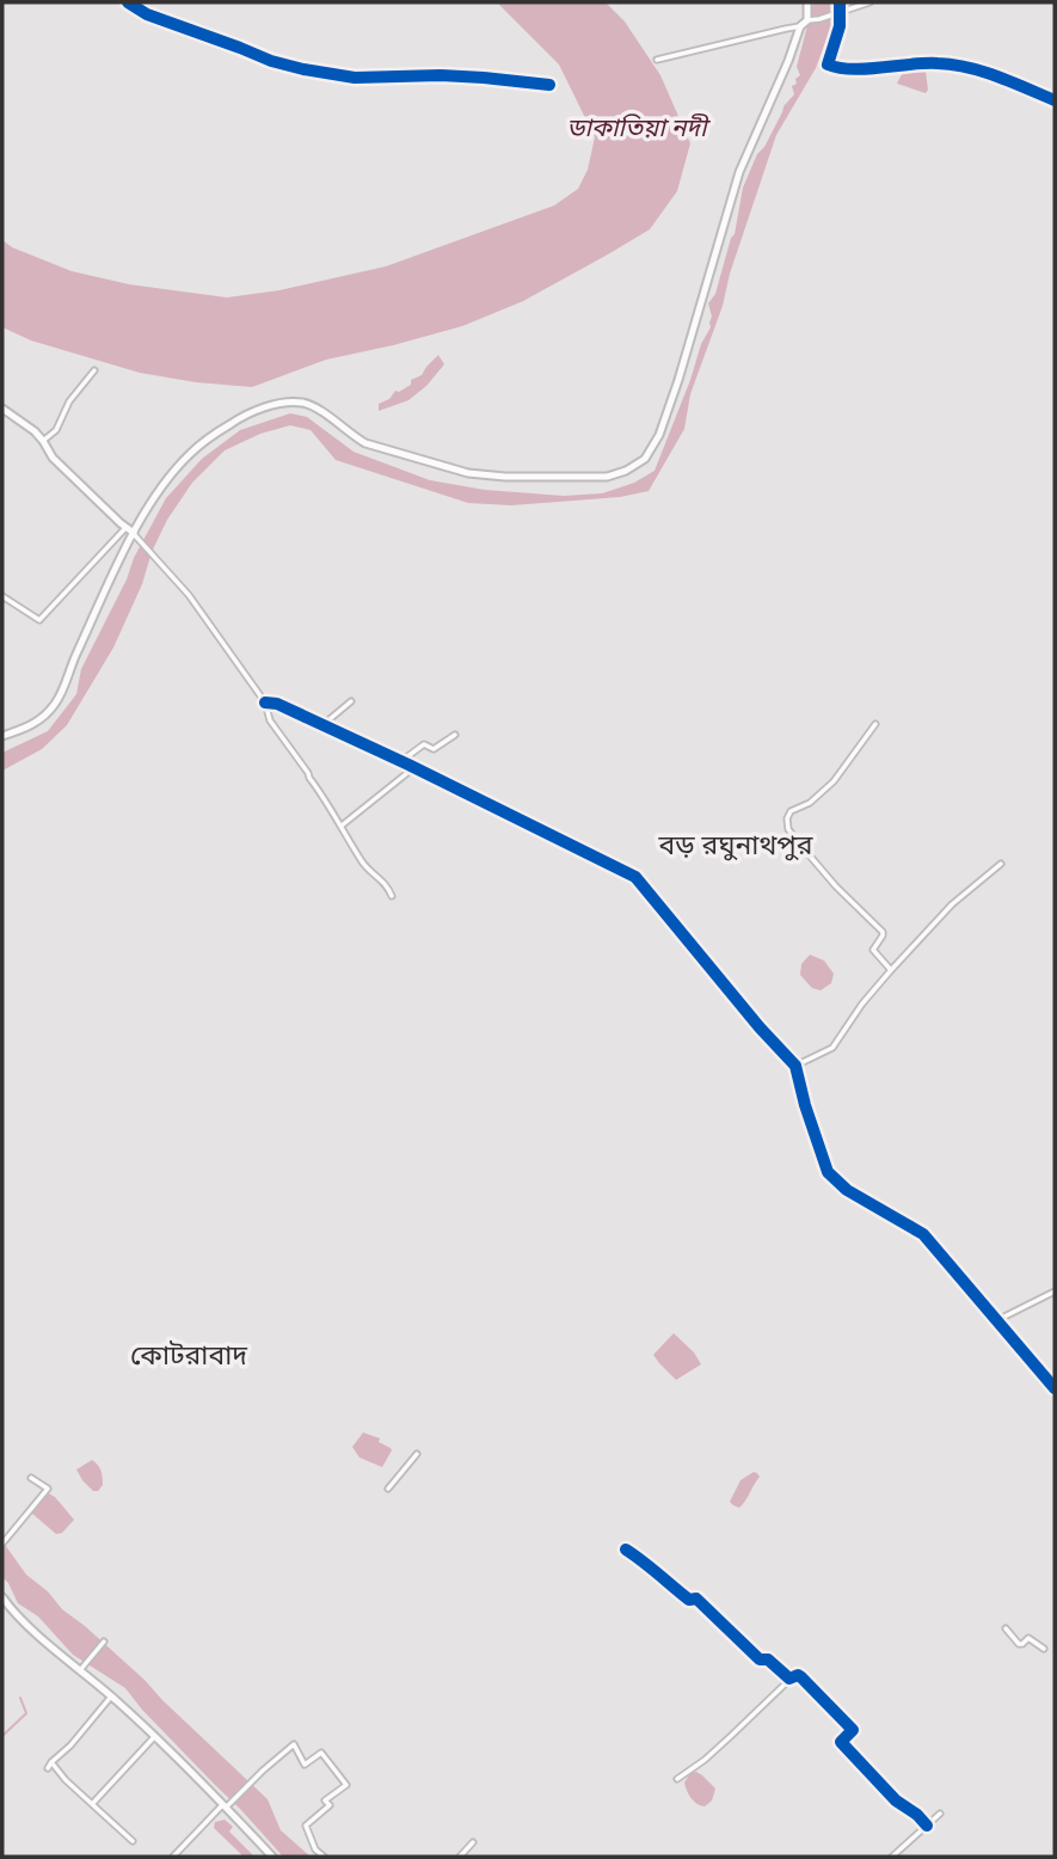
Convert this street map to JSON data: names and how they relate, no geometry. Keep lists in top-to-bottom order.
{
  "districts": ["বড় রঘুনাথপুর", "কোটরাবাদ"],
  "water": ["ডাকাতিয়া নদী"]
}
